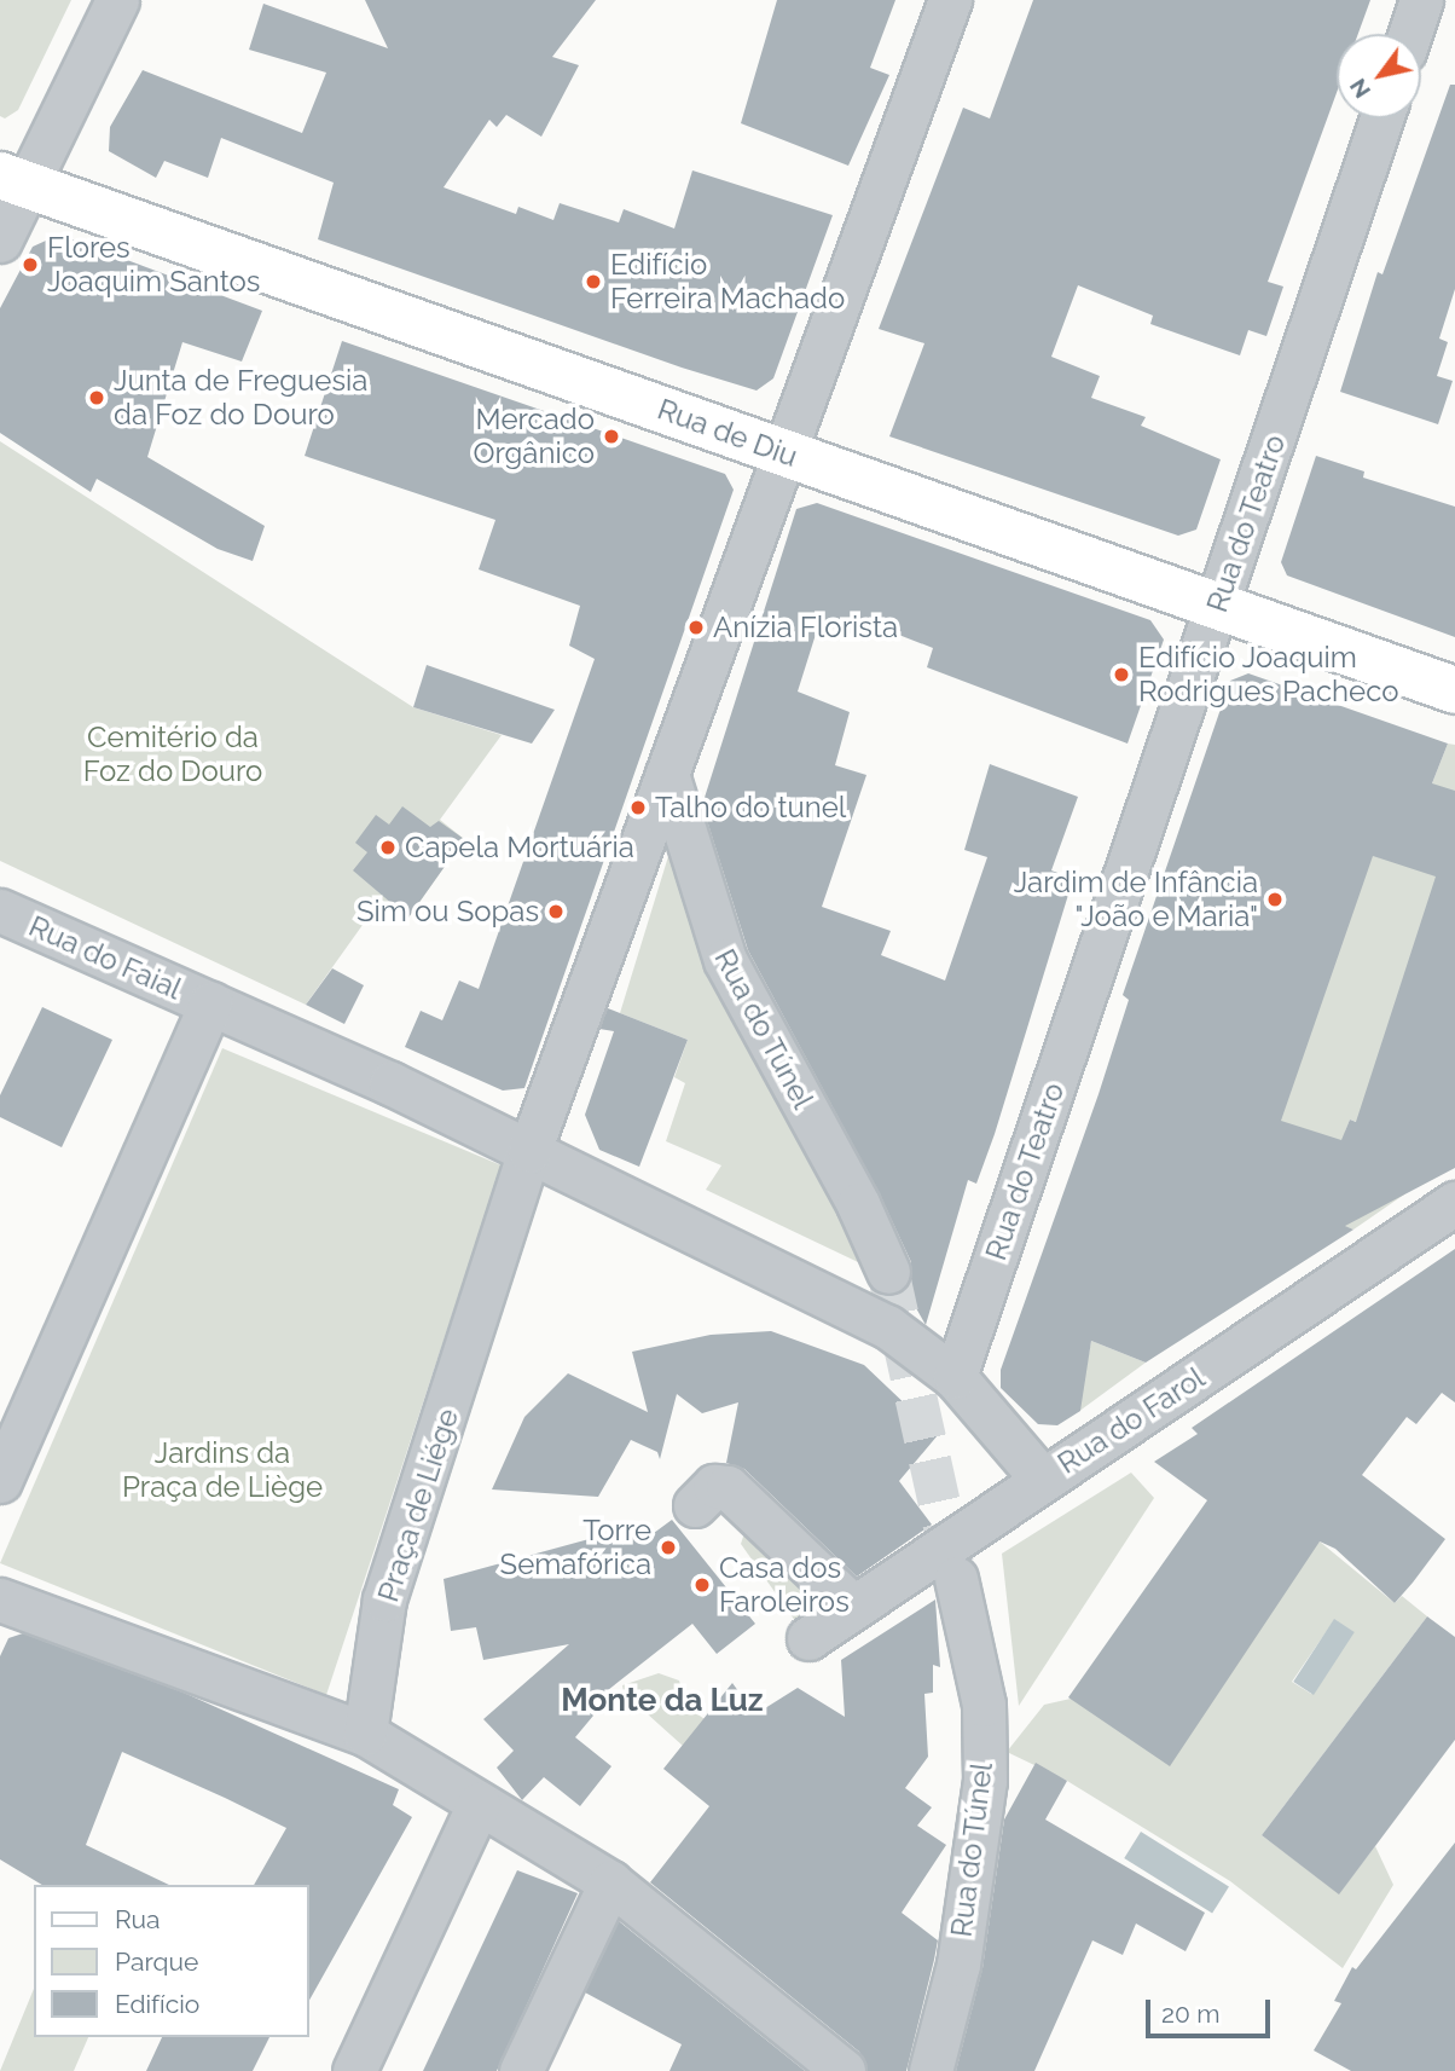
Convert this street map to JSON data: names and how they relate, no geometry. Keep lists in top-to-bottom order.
{
  "streets": {
    "main road": ["Rua de Diu"],
    "street": [
      "Rua do Teatro",
      "Rua do Faial",
      "Rua do Túnel",
      "Rua do Farol",
      "Praça de Liége"
    ]
  },
  "crossings": [
    ["Rua de Diu", "Rua do Teatro"],
    ["Rua de Diu", "Praça de Liége"],
    ["Rua do Túnel", "Praça de Liége"]
  ],
  "districts": ["Monte da Luz"],
  "parks": ["Cemitério da Foz do Douro", "Jardins da Praça de Liège"],
  "places": [
    "Flores Joaquim Santos",
    "Edifício Ferreira Machado",
    "Junta de Freguesia da Foz do Douro",
    "Mercado Orgânico",
    "Anízia Florista",
    "Edifício Joaquim Rodrigues Pacheco",
    "Talho do tunel",
    "Capela Mortuária",
    "Jardim de Infância \"João e Maria\"",
    "Sim ou Sopas",
    "Torre Semafórica",
    "Casa dos Faroleiros"
  ],
  "legend": ["Rua", "Parque", "Edifício"],
  "scale_bar": "20 m",
  "north": "bottom left"
}
